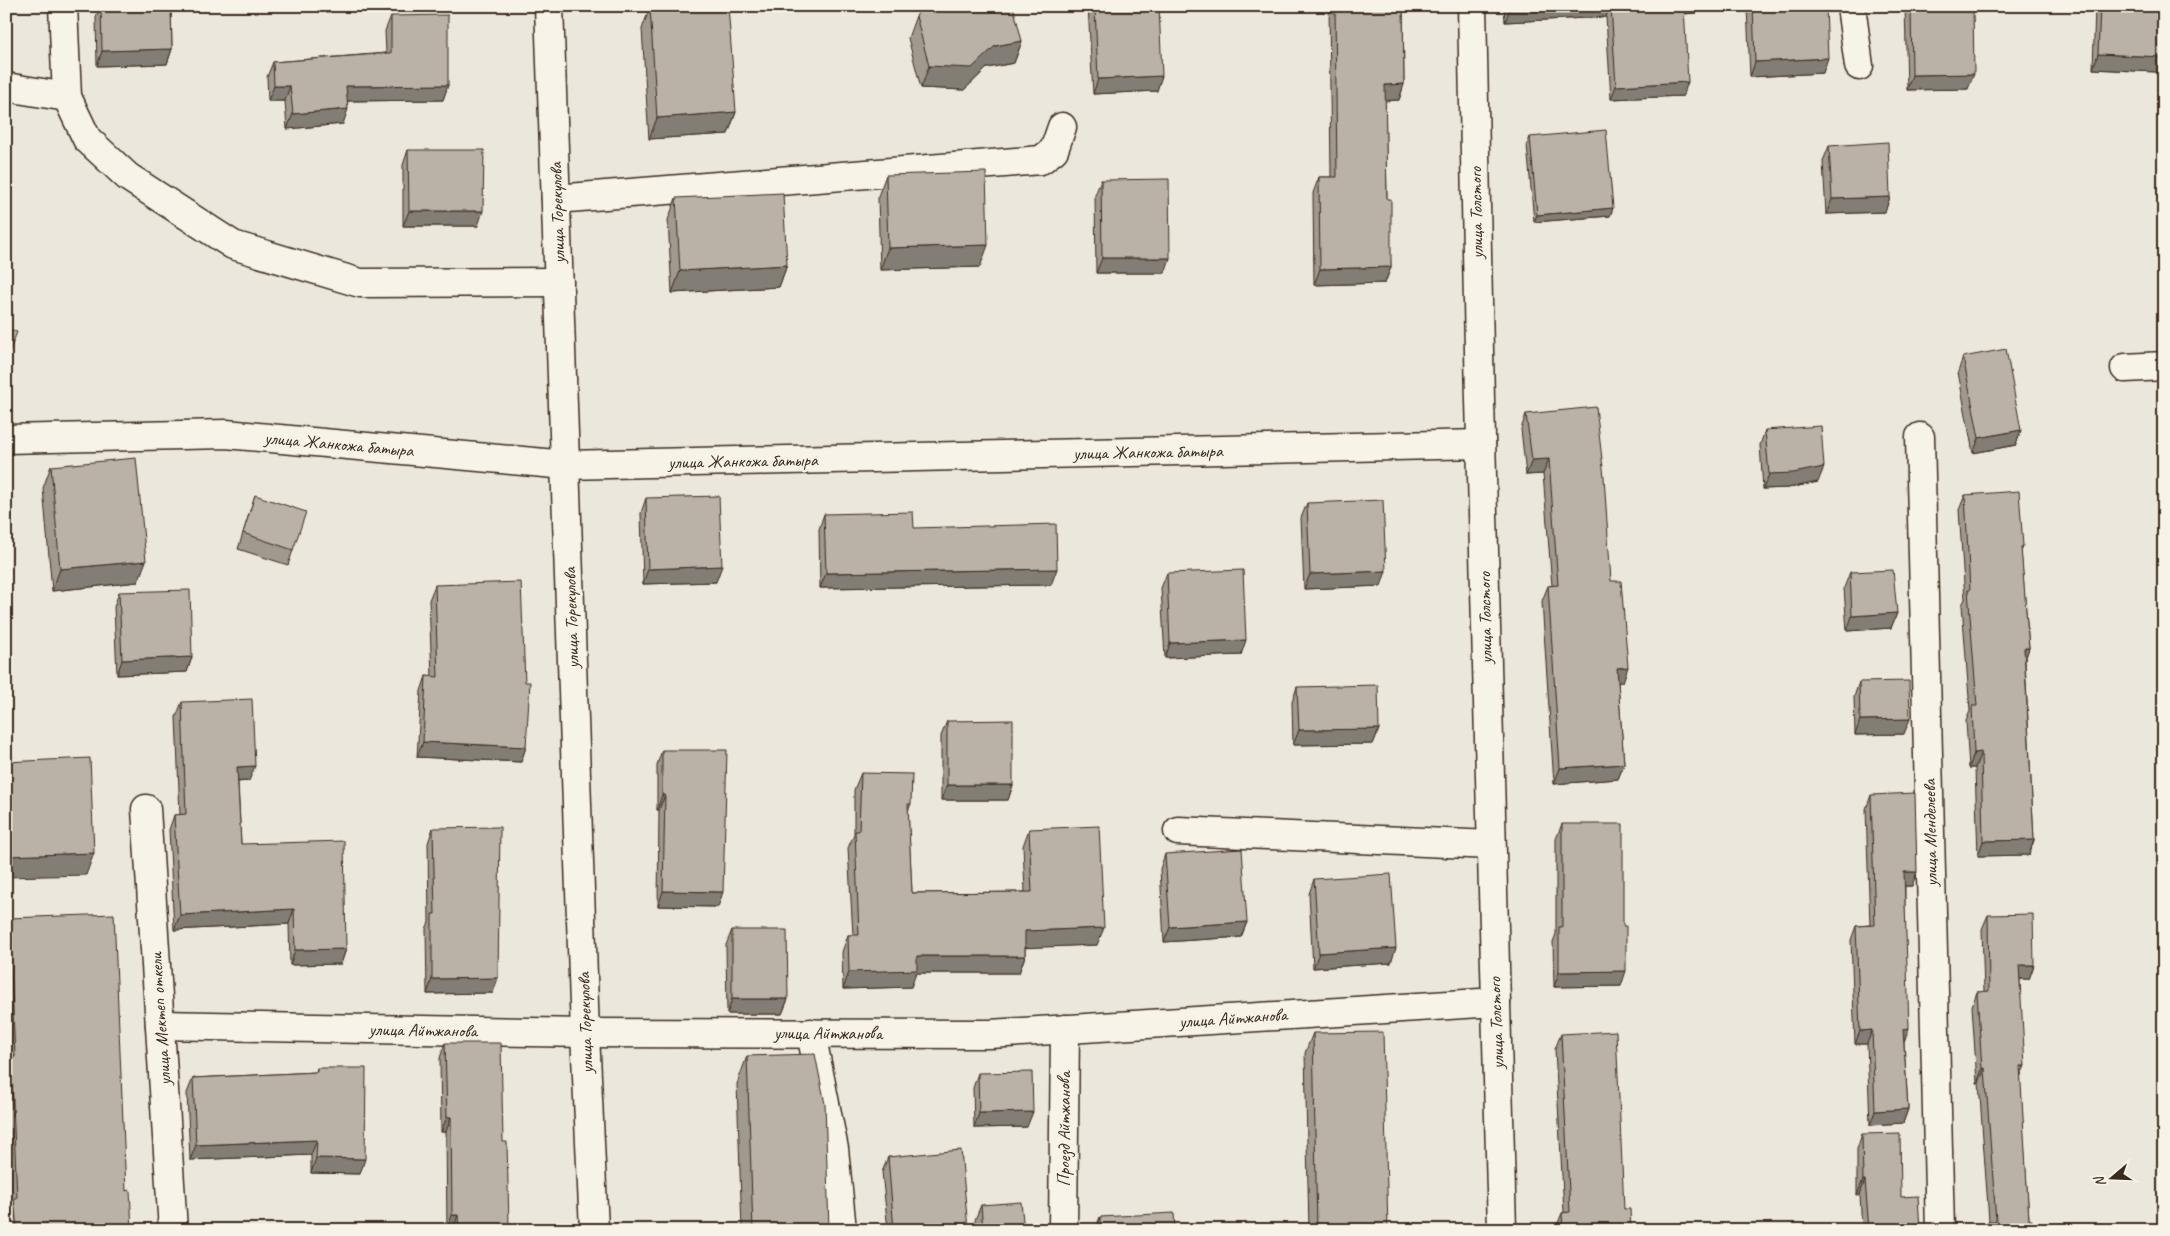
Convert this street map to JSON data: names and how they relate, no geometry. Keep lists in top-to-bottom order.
{
  "streets": {
    "street": [
      "улица Торекулова",
      "улица Толстого",
      "улица Жанкожа батыра",
      "улица Менделеева",
      "улица Айтжанова",
      "улица Мектеп откели",
      "Проезд Айтжанова"
    ]
  },
  "crossings": [
    ["улица Торекулова", "улица Жанкожа батыра"],
    ["улица Торекулова", "улица Айтжанова"],
    ["улица Толстого", "улица Жанкожа батыра"],
    ["улица Толстого", "улица Айтжанова"],
    ["улица Айтжанова", "улица Мектеп откели"],
    ["улица Айтжанова", "Проезд Айтжанова"]
  ],
  "north": "left"
}
